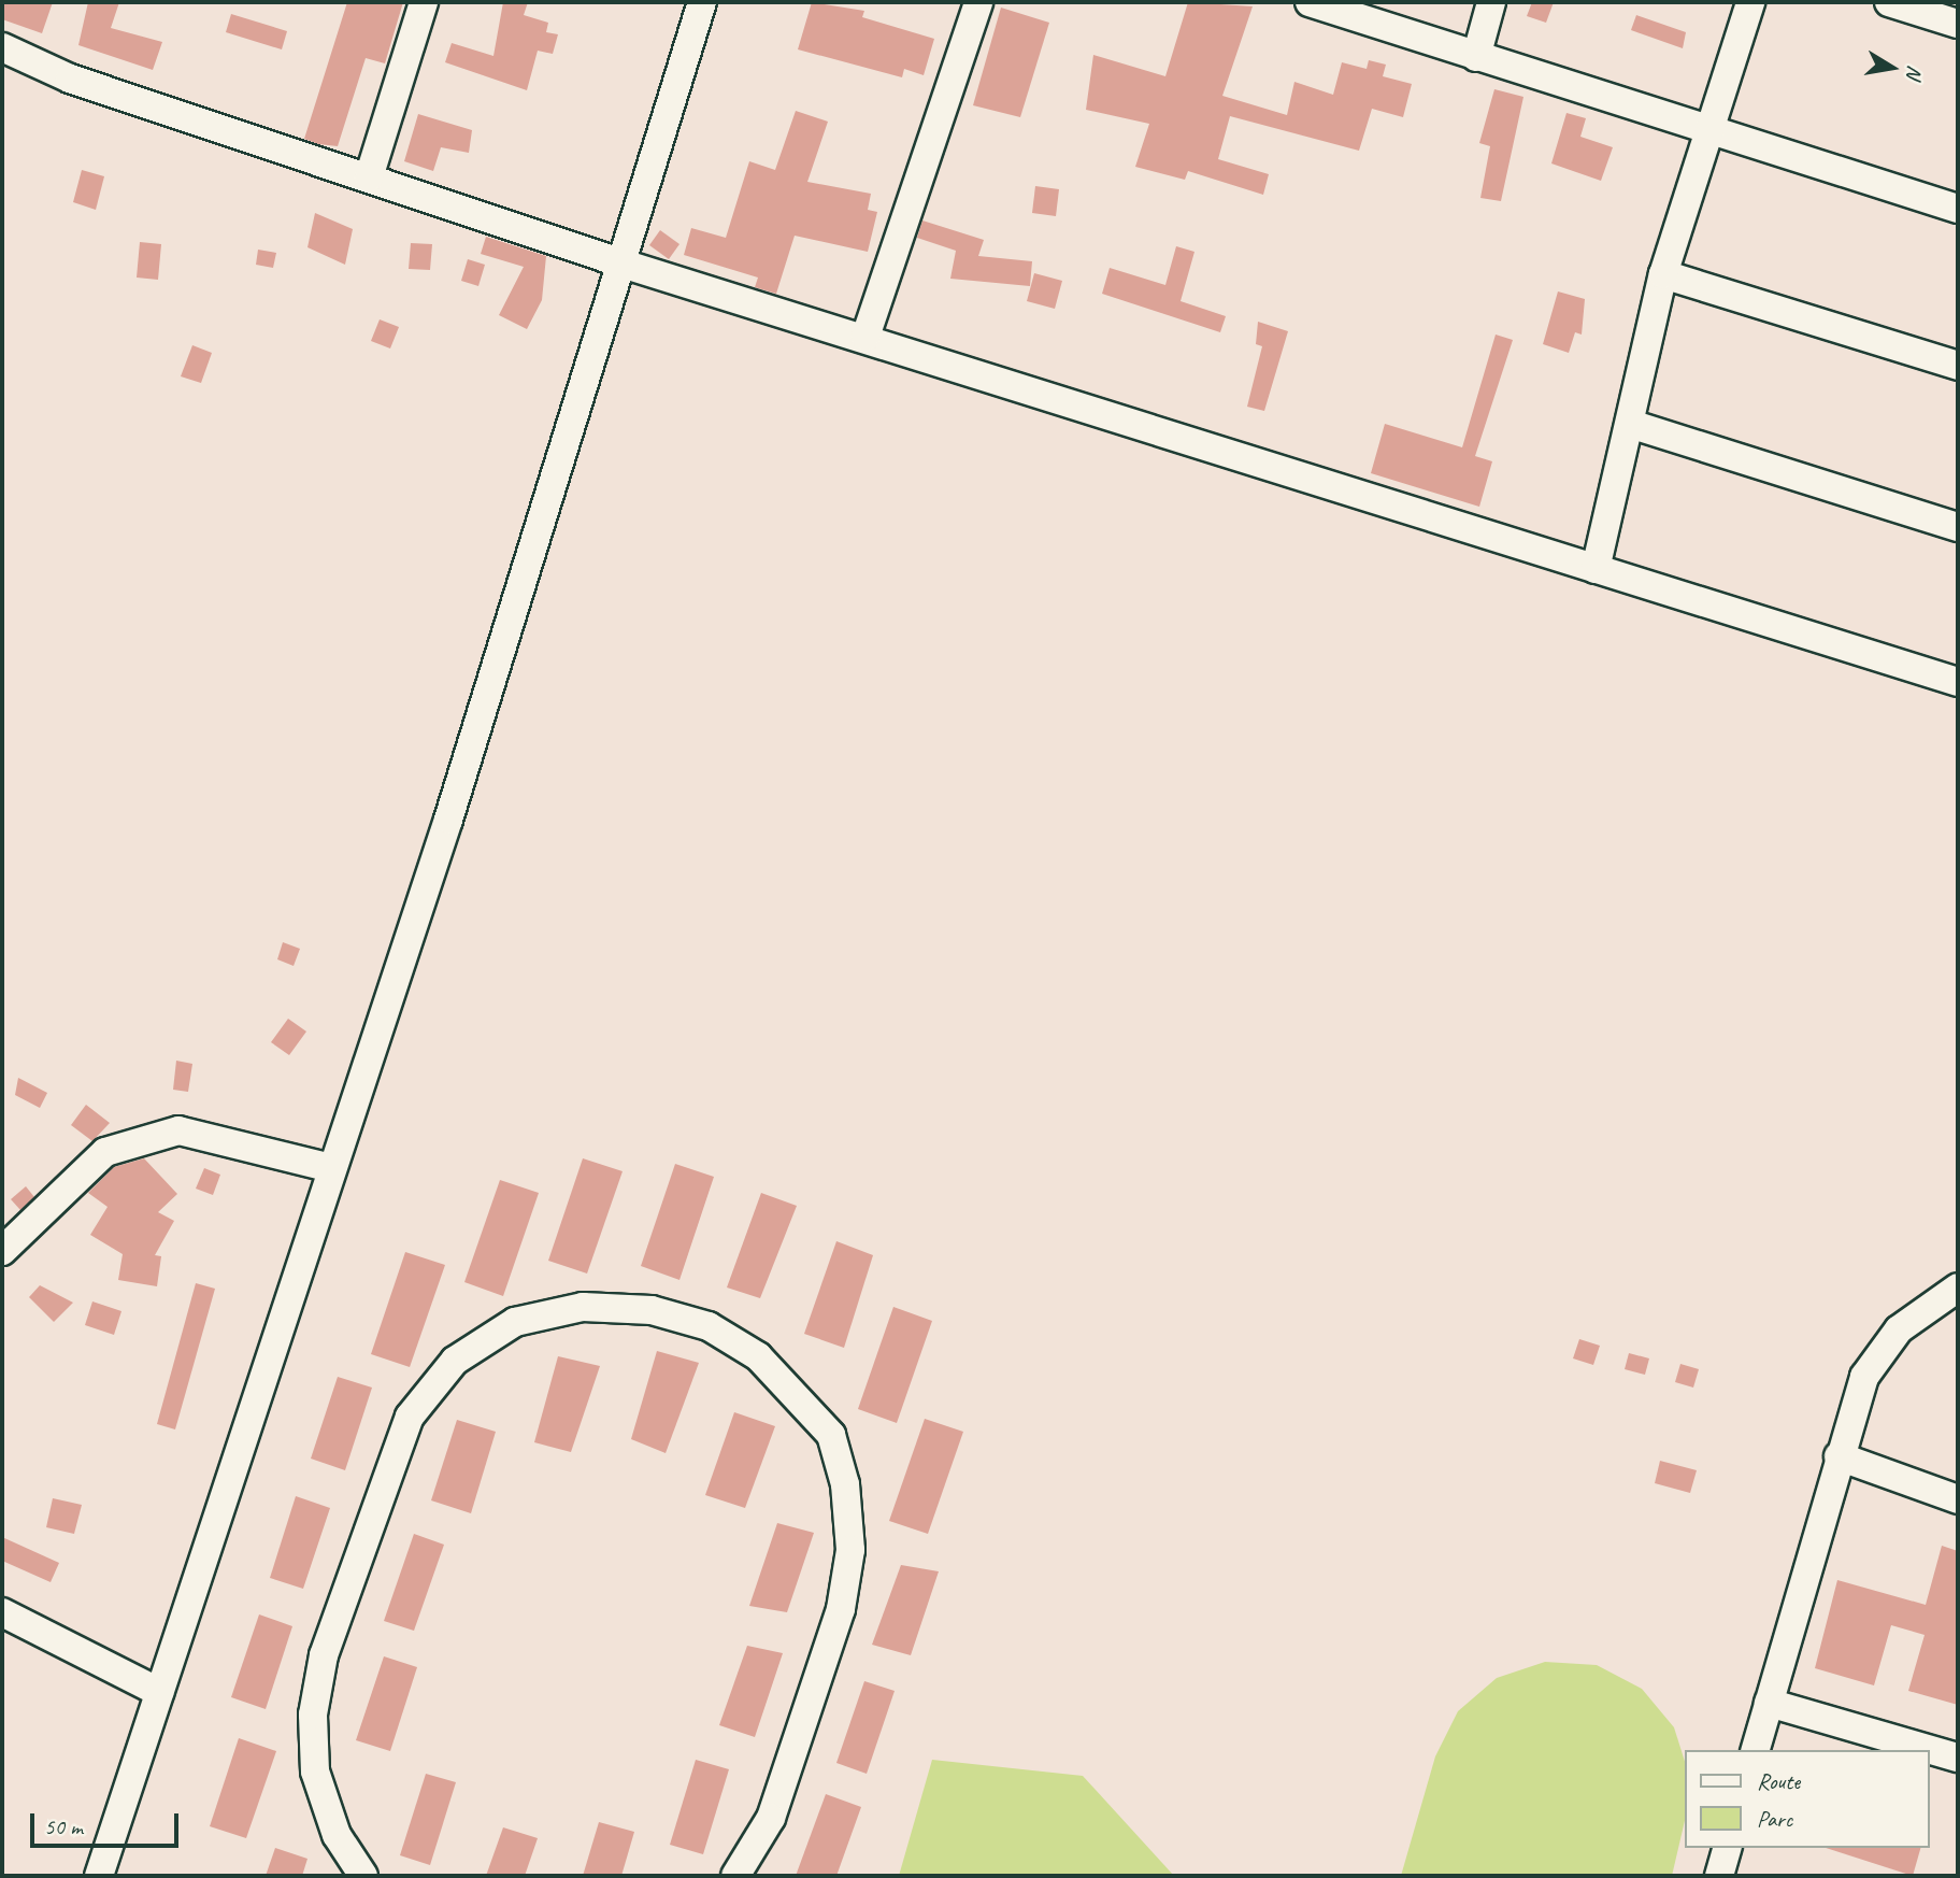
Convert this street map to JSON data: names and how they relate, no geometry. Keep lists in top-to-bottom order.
{
  "legend": ["Route", "Parc"],
  "scale_bar": "50 m",
  "north": "right"
}
